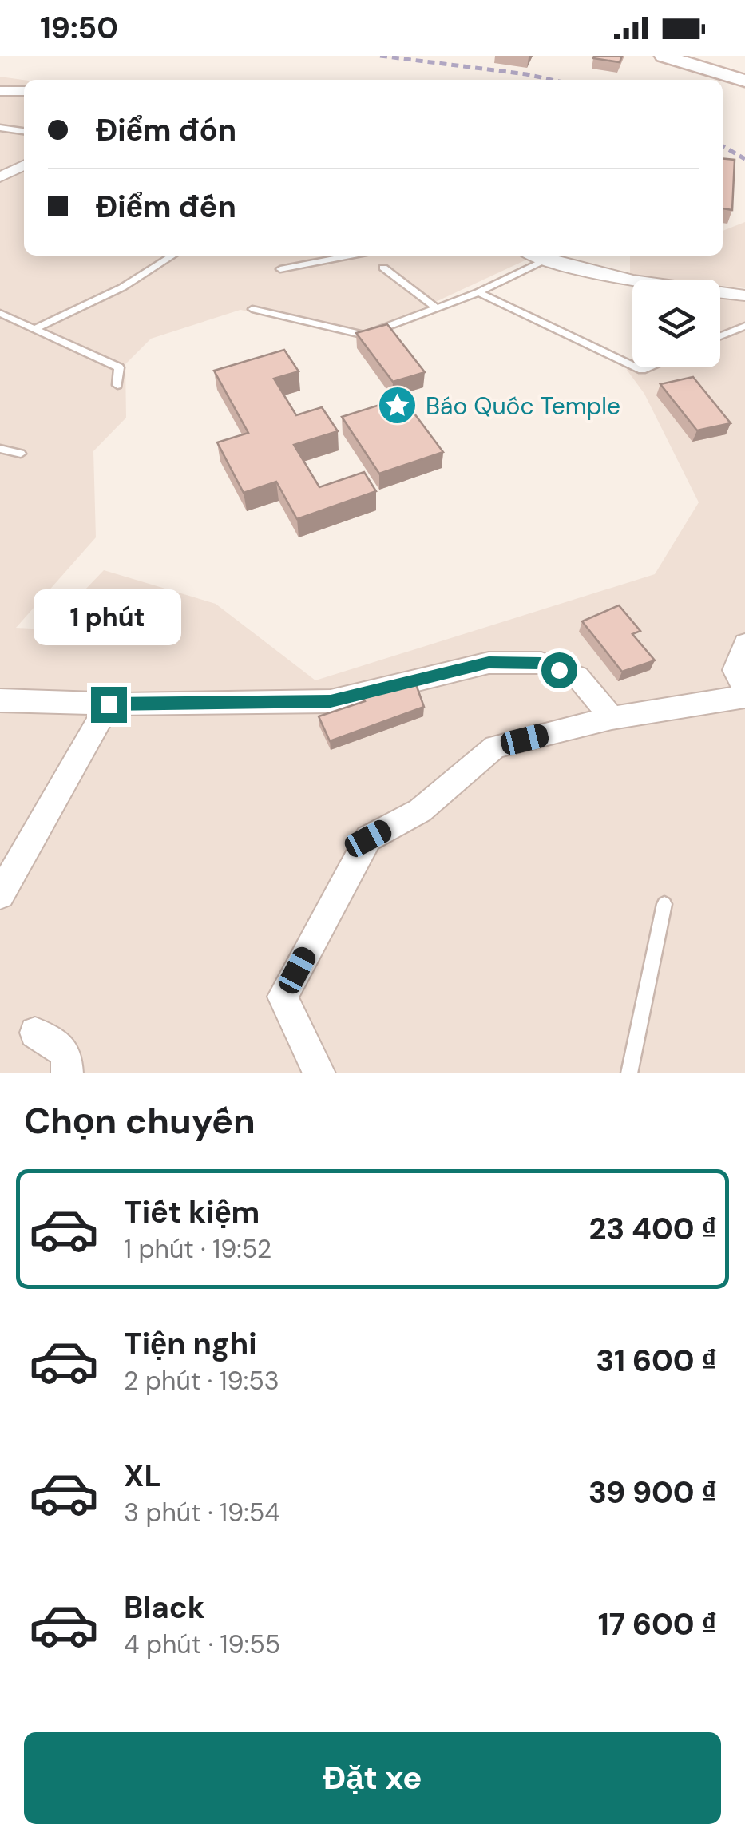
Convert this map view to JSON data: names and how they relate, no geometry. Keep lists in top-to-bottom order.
{
  "places": {
    "place": ["Báo Quốc Temple"]
  },
  "page": {
    "status": "19:50",
    "banner": ["Điểm đón", "Điểm đến"],
    "bubble": "1 phút",
    "heading": "Chọn chuyến",
    "list": [
      {
        "name": "Tiết kiệm",
        "note": "1 phút · 19:52",
        "value": "23 400 ₫"
      },
      {
        "name": "Tiện nghi",
        "note": "2 phút · 19:53",
        "value": "31 600 ₫"
      },
      {
        "name": "XL",
        "note": "3 phút · 19:54",
        "value": "39 900 ₫"
      },
      {
        "name": "Black",
        "note": "4 phút · 19:55",
        "value": "17 600 ₫"
      }
    ],
    "buttons": "Đặt xe"
  }
}
